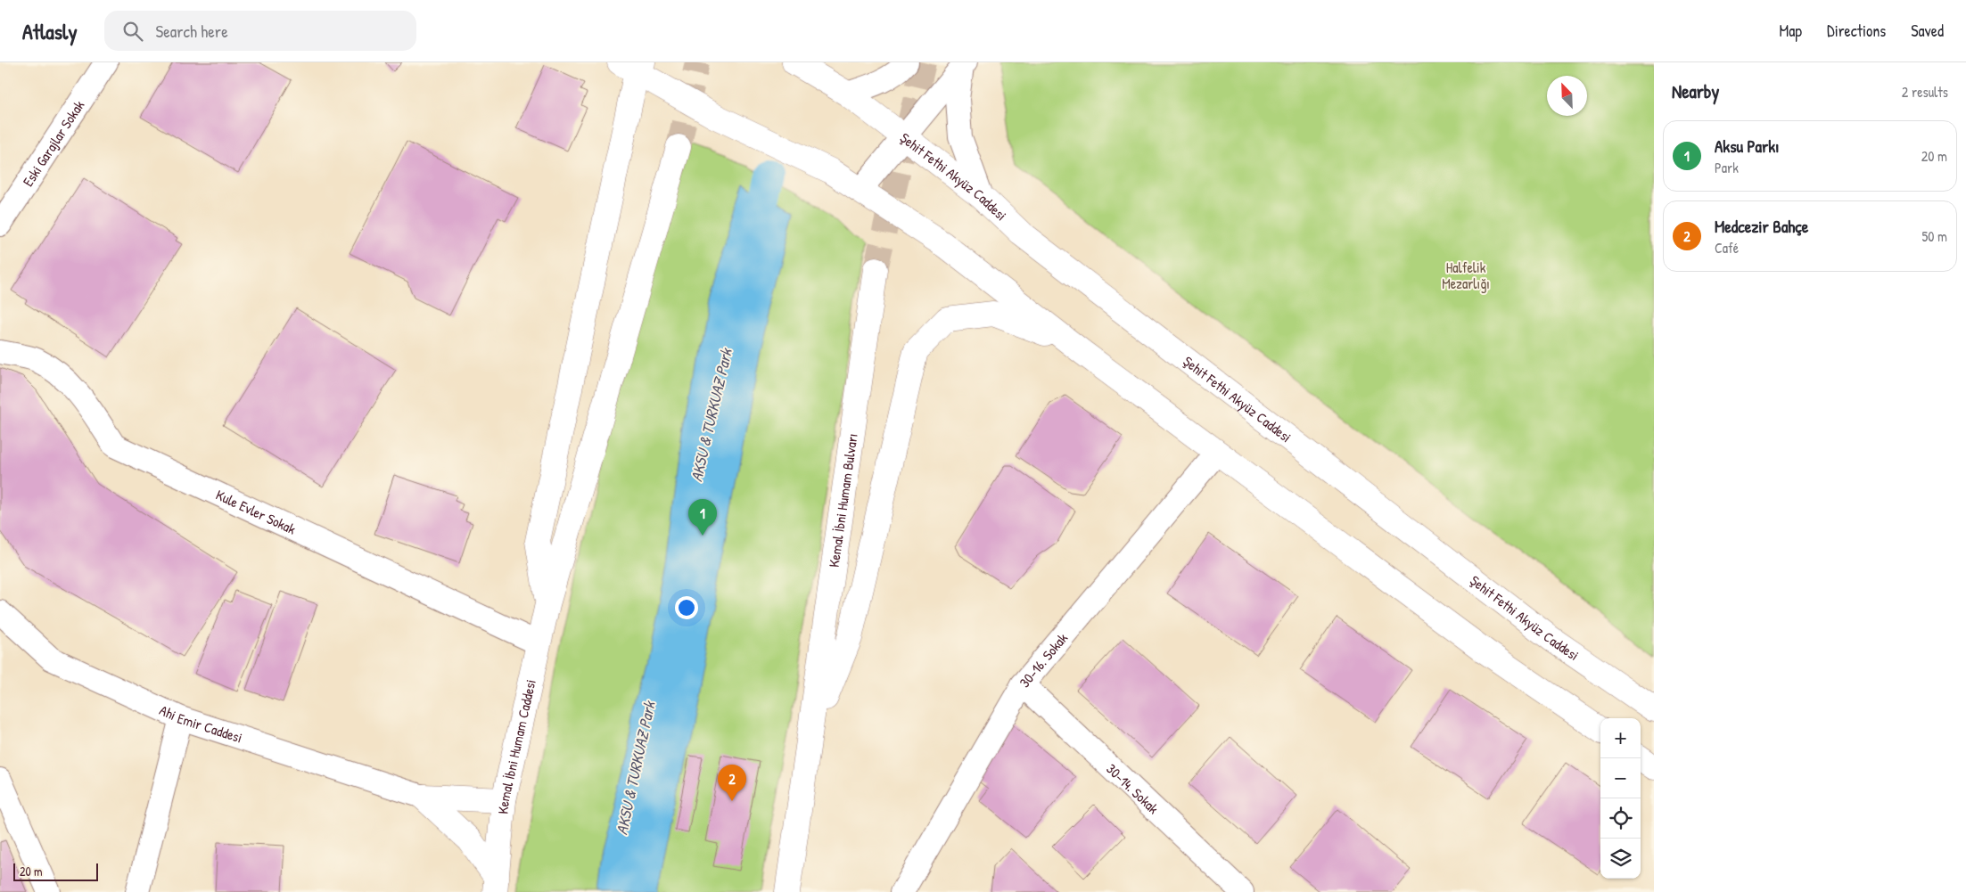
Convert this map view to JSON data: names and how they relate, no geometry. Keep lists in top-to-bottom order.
{
  "streets": {
    "main road": [
      "Şehit Fethi Akyüz Caddesi",
      "Kemal İbni Humam Bulvarı",
      "Ahi Emir Caddesi",
      "Kemal İbni Humam Caddesi"
    ],
    "street": [
      "Eski Garajlar Sokak",
      "Kule Evler Sokak",
      "30-16. Sokak",
      "30-14. Sokak"
    ]
  },
  "crossings": [
    ["Kule Evler Sokak", "Kemal İbni Humam Caddesi"],
    ["30-16. Sokak", "30-14. Sokak"],
    ["Ahi Emir Caddesi", "Kemal İbni Humam Caddesi"]
  ],
  "water": ["AKSU & TURKUAZ Park"],
  "parks": ["Halfelik Mezarlığı"],
  "scale_bar": "20 m",
  "north": "top left",
  "page": {
    "header": "Atlasly",
    "search": "Search here",
    "nav": ["Map", "Directions", "Saved"],
    "heading": ["Nearby", "2 results"],
    "list": [
      {
        "mark": "1",
        "name": "Aksu Parkı",
        "note": "Park",
        "value": "20 m"
      },
      {
        "mark": "2",
        "name": "Medcezir Bahçe",
        "note": "Café",
        "value": "50 m"
      }
    ],
    "pins": ["1", "2"],
    "map_buttons": ["+", "−"],
    "scale": "20 m"
  }
}
